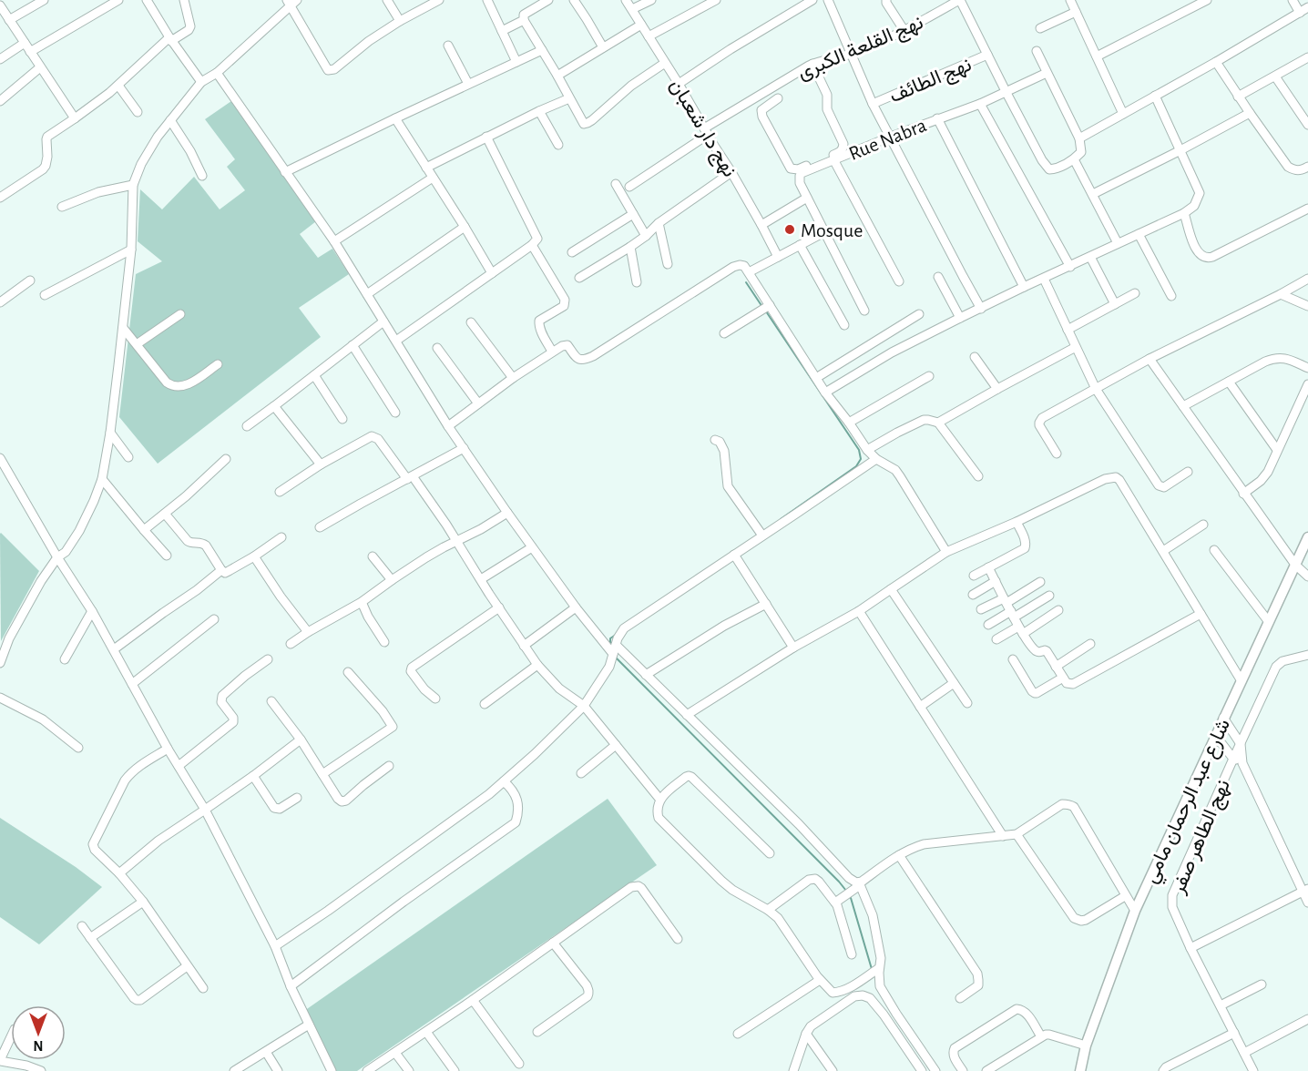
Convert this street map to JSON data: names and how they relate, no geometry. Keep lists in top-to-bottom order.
{
  "streets": {
    "street": [
      "نهج القلعة الكبرى",
      "نهج الطائف",
      "نهج دار شعبان",
      "Rue Nabra",
      "شارع عبد الرحمان مامي",
      "نهج الطاهر صفر"
    ]
  },
  "crossings": [
    ["نهج القلعة الكبرى", "نهج دار شعبان"]
  ],
  "places": ["Mosque"],
  "north": "bottom"
}
